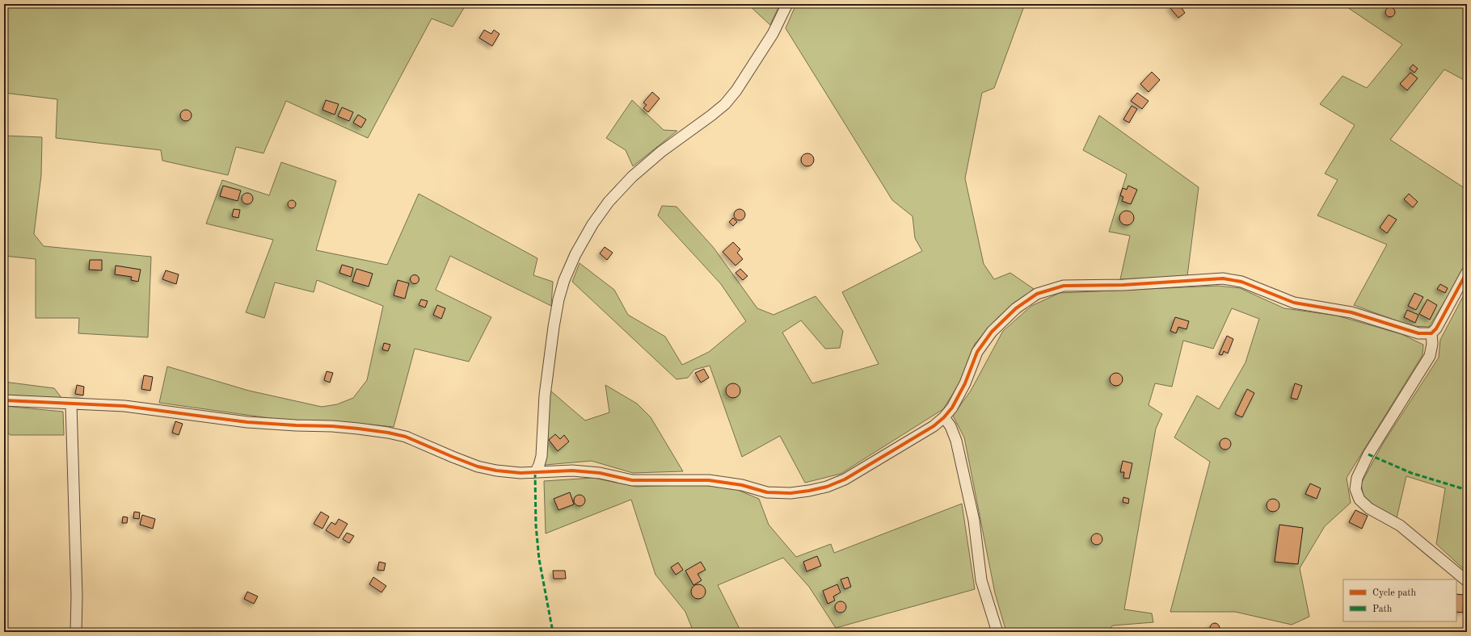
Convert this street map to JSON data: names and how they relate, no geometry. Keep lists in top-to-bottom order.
{
  "legend": ["Cycle path", "Path"]
}
